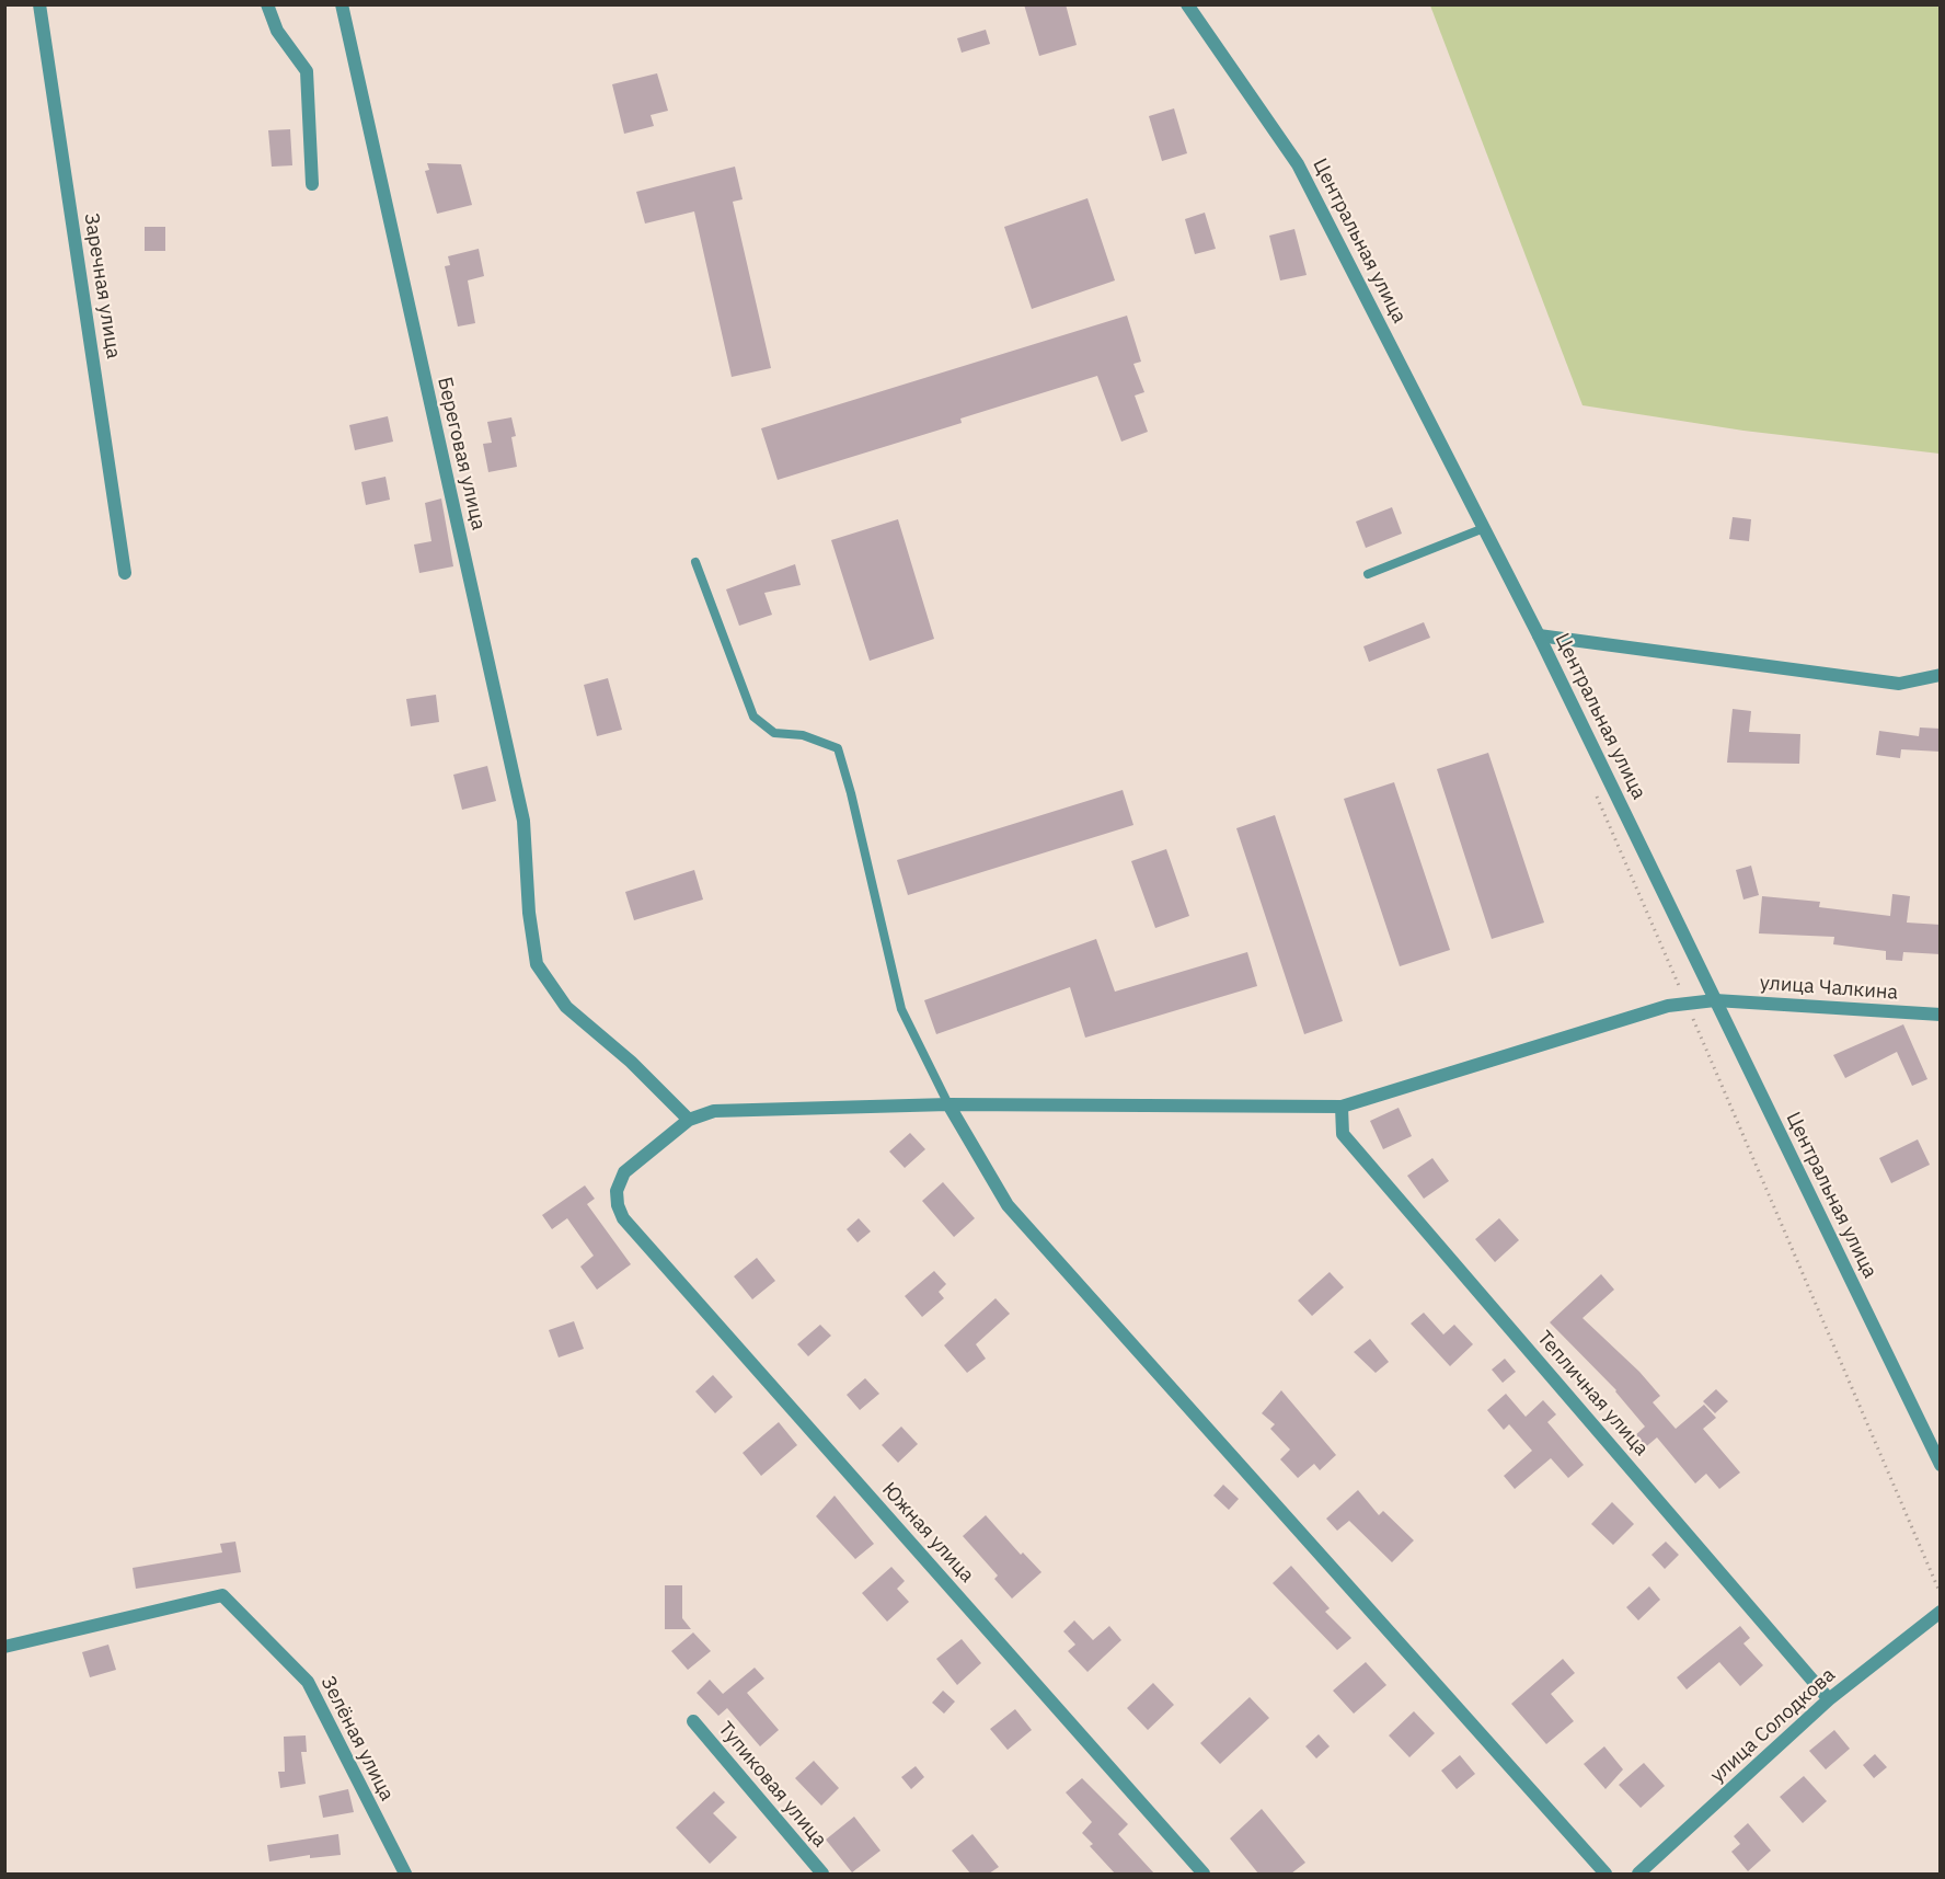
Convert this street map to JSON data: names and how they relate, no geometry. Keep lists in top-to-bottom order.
{
  "streets": {
    "street": [
      "Центральная улица",
      "Заречная улица",
      "Береговая улица",
      "улица Чалкина",
      "Тепличная улица",
      "Южная улица",
      "улица Солодкова",
      "Зелёная улица",
      "Тупиковая улица"
    ]
  },
  "crossings": [
    ["Центральная улица", "улица Чалкина"],
    ["Береговая улица", "улица Чалкина"],
    ["Береговая улица", "Южная улица"],
    ["улица Чалкина", "Тепличная улица"],
    ["улица Чалкина", "Южная улица"],
    ["Тепличная улица", "улица Солодкова"]
  ]
}
